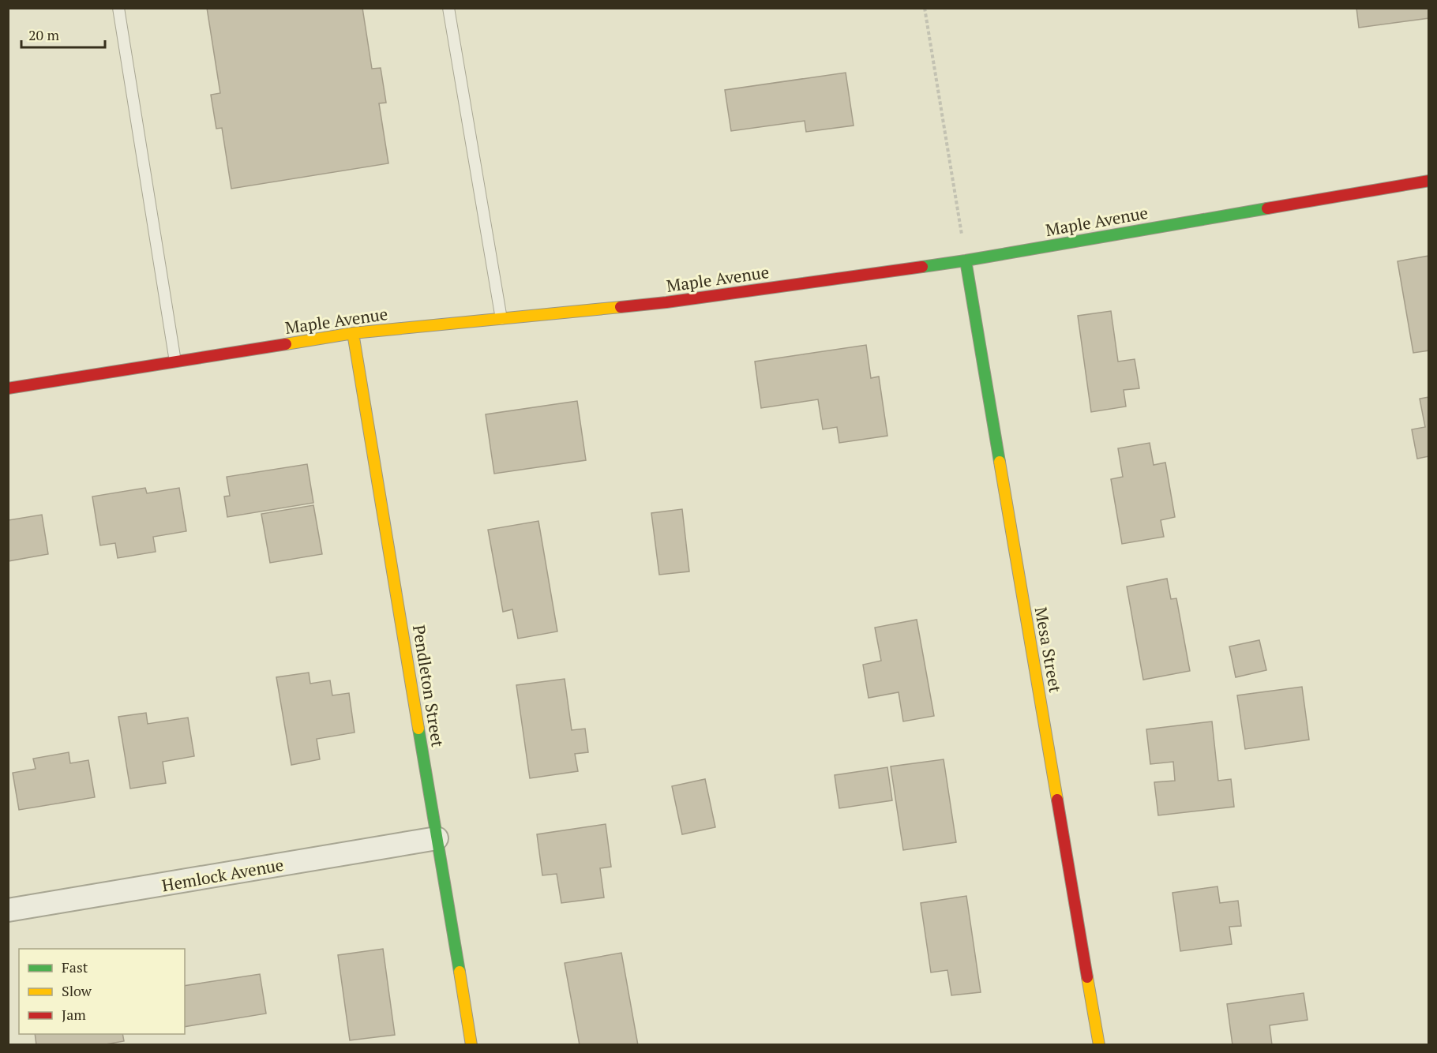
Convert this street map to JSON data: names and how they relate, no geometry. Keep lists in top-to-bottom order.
{
  "streets": {
    "street": [
      "Maple Avenue",
      "Mesa Street",
      "Pendleton Street",
      "Hemlock Avenue"
    ]
  },
  "crossings": [
    ["Maple Avenue", "Mesa Street"],
    ["Maple Avenue", "Pendleton Street"],
    ["Pendleton Street", "Hemlock Avenue"]
  ],
  "legend": ["Fast", "Slow", "Jam"],
  "scale_bar": "20 m"
}
